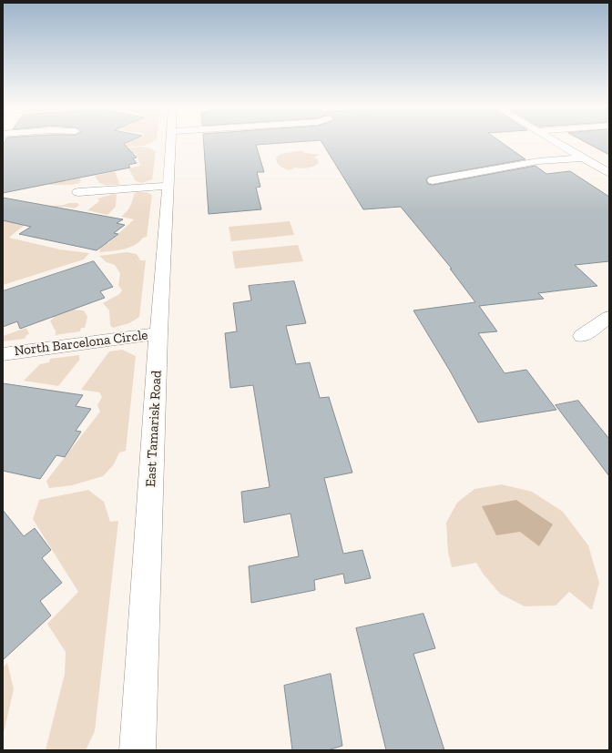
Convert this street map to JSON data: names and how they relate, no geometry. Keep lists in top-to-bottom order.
{
  "streets": {
    "street": ["North Barcelona Circle", "East Tamarisk Road"]
  },
  "crossings": [
    ["North Barcelona Circle", "East Tamarisk Road"]
  ]
}
